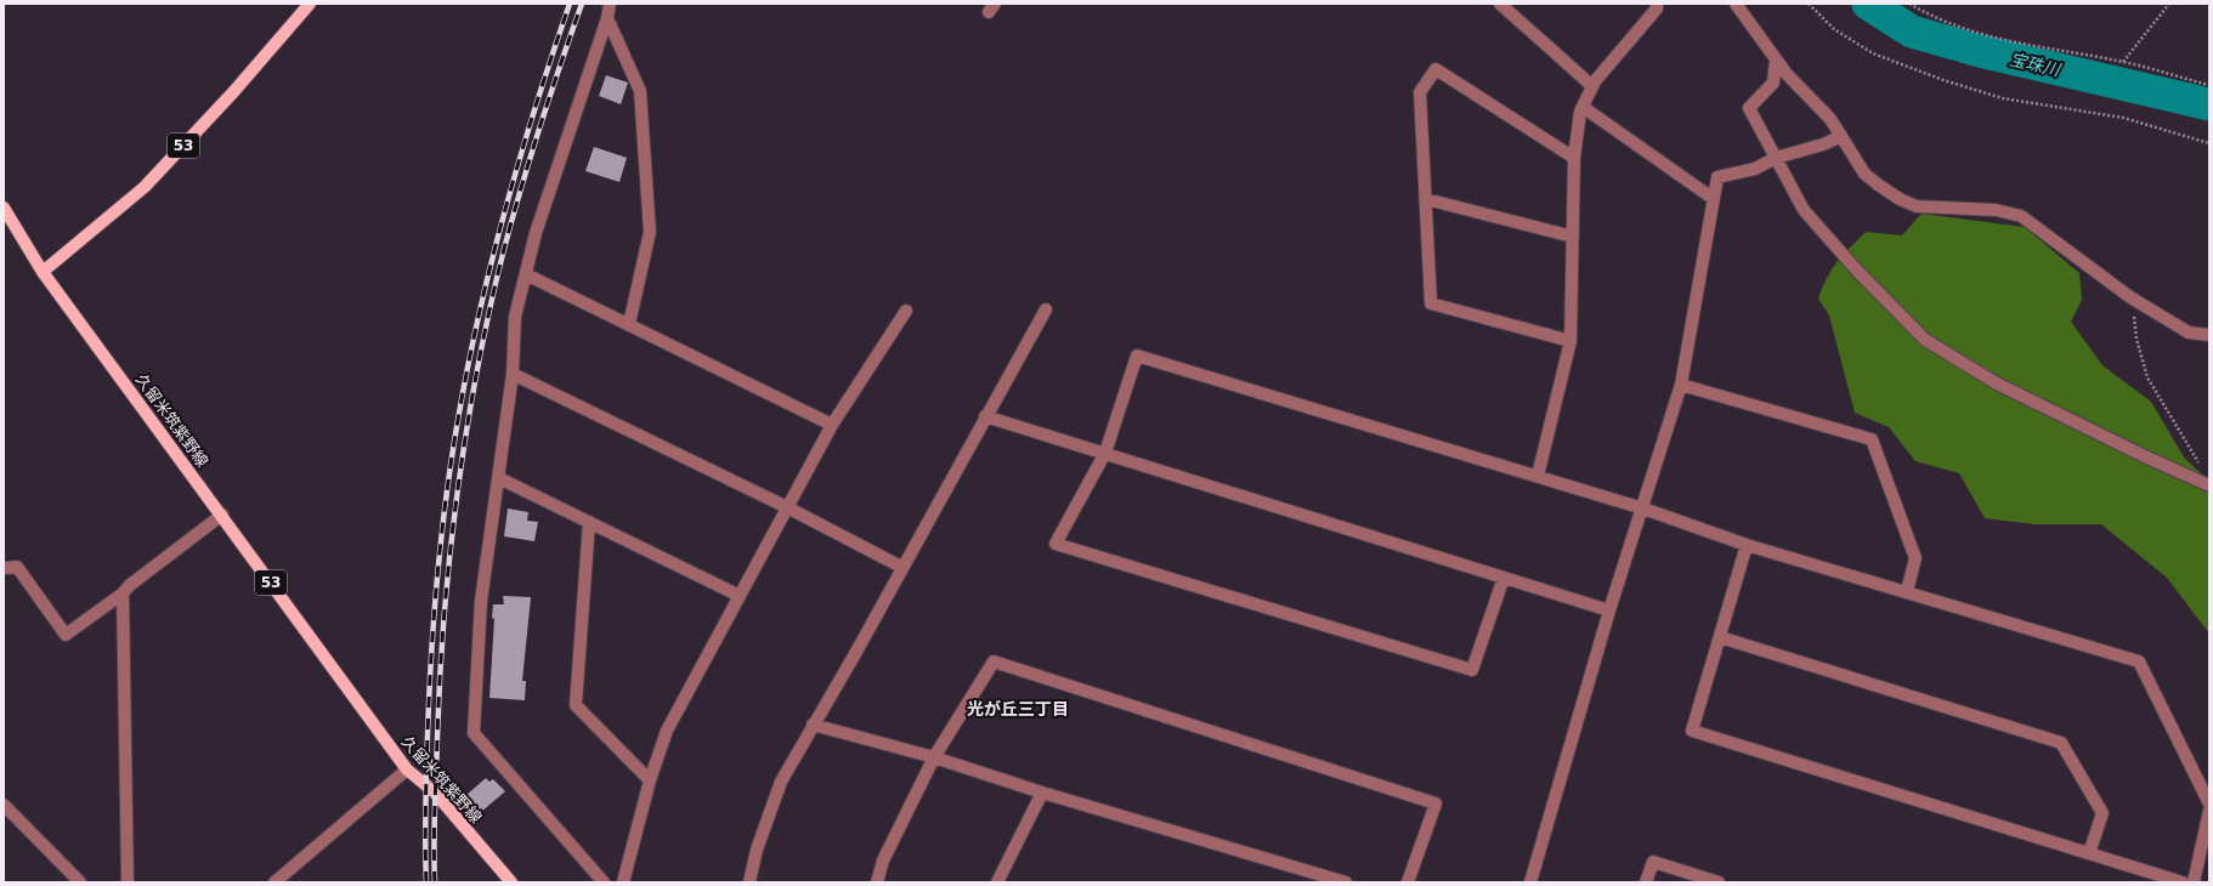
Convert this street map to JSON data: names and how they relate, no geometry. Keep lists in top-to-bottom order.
{
  "streets": {
    "main road": ["53", "久留米筑紫野線"]
  },
  "crossings": [
    ["53", "久留米筑紫野線"]
  ],
  "districts": ["光が丘三丁目"],
  "water": ["宝珠川"]
}
